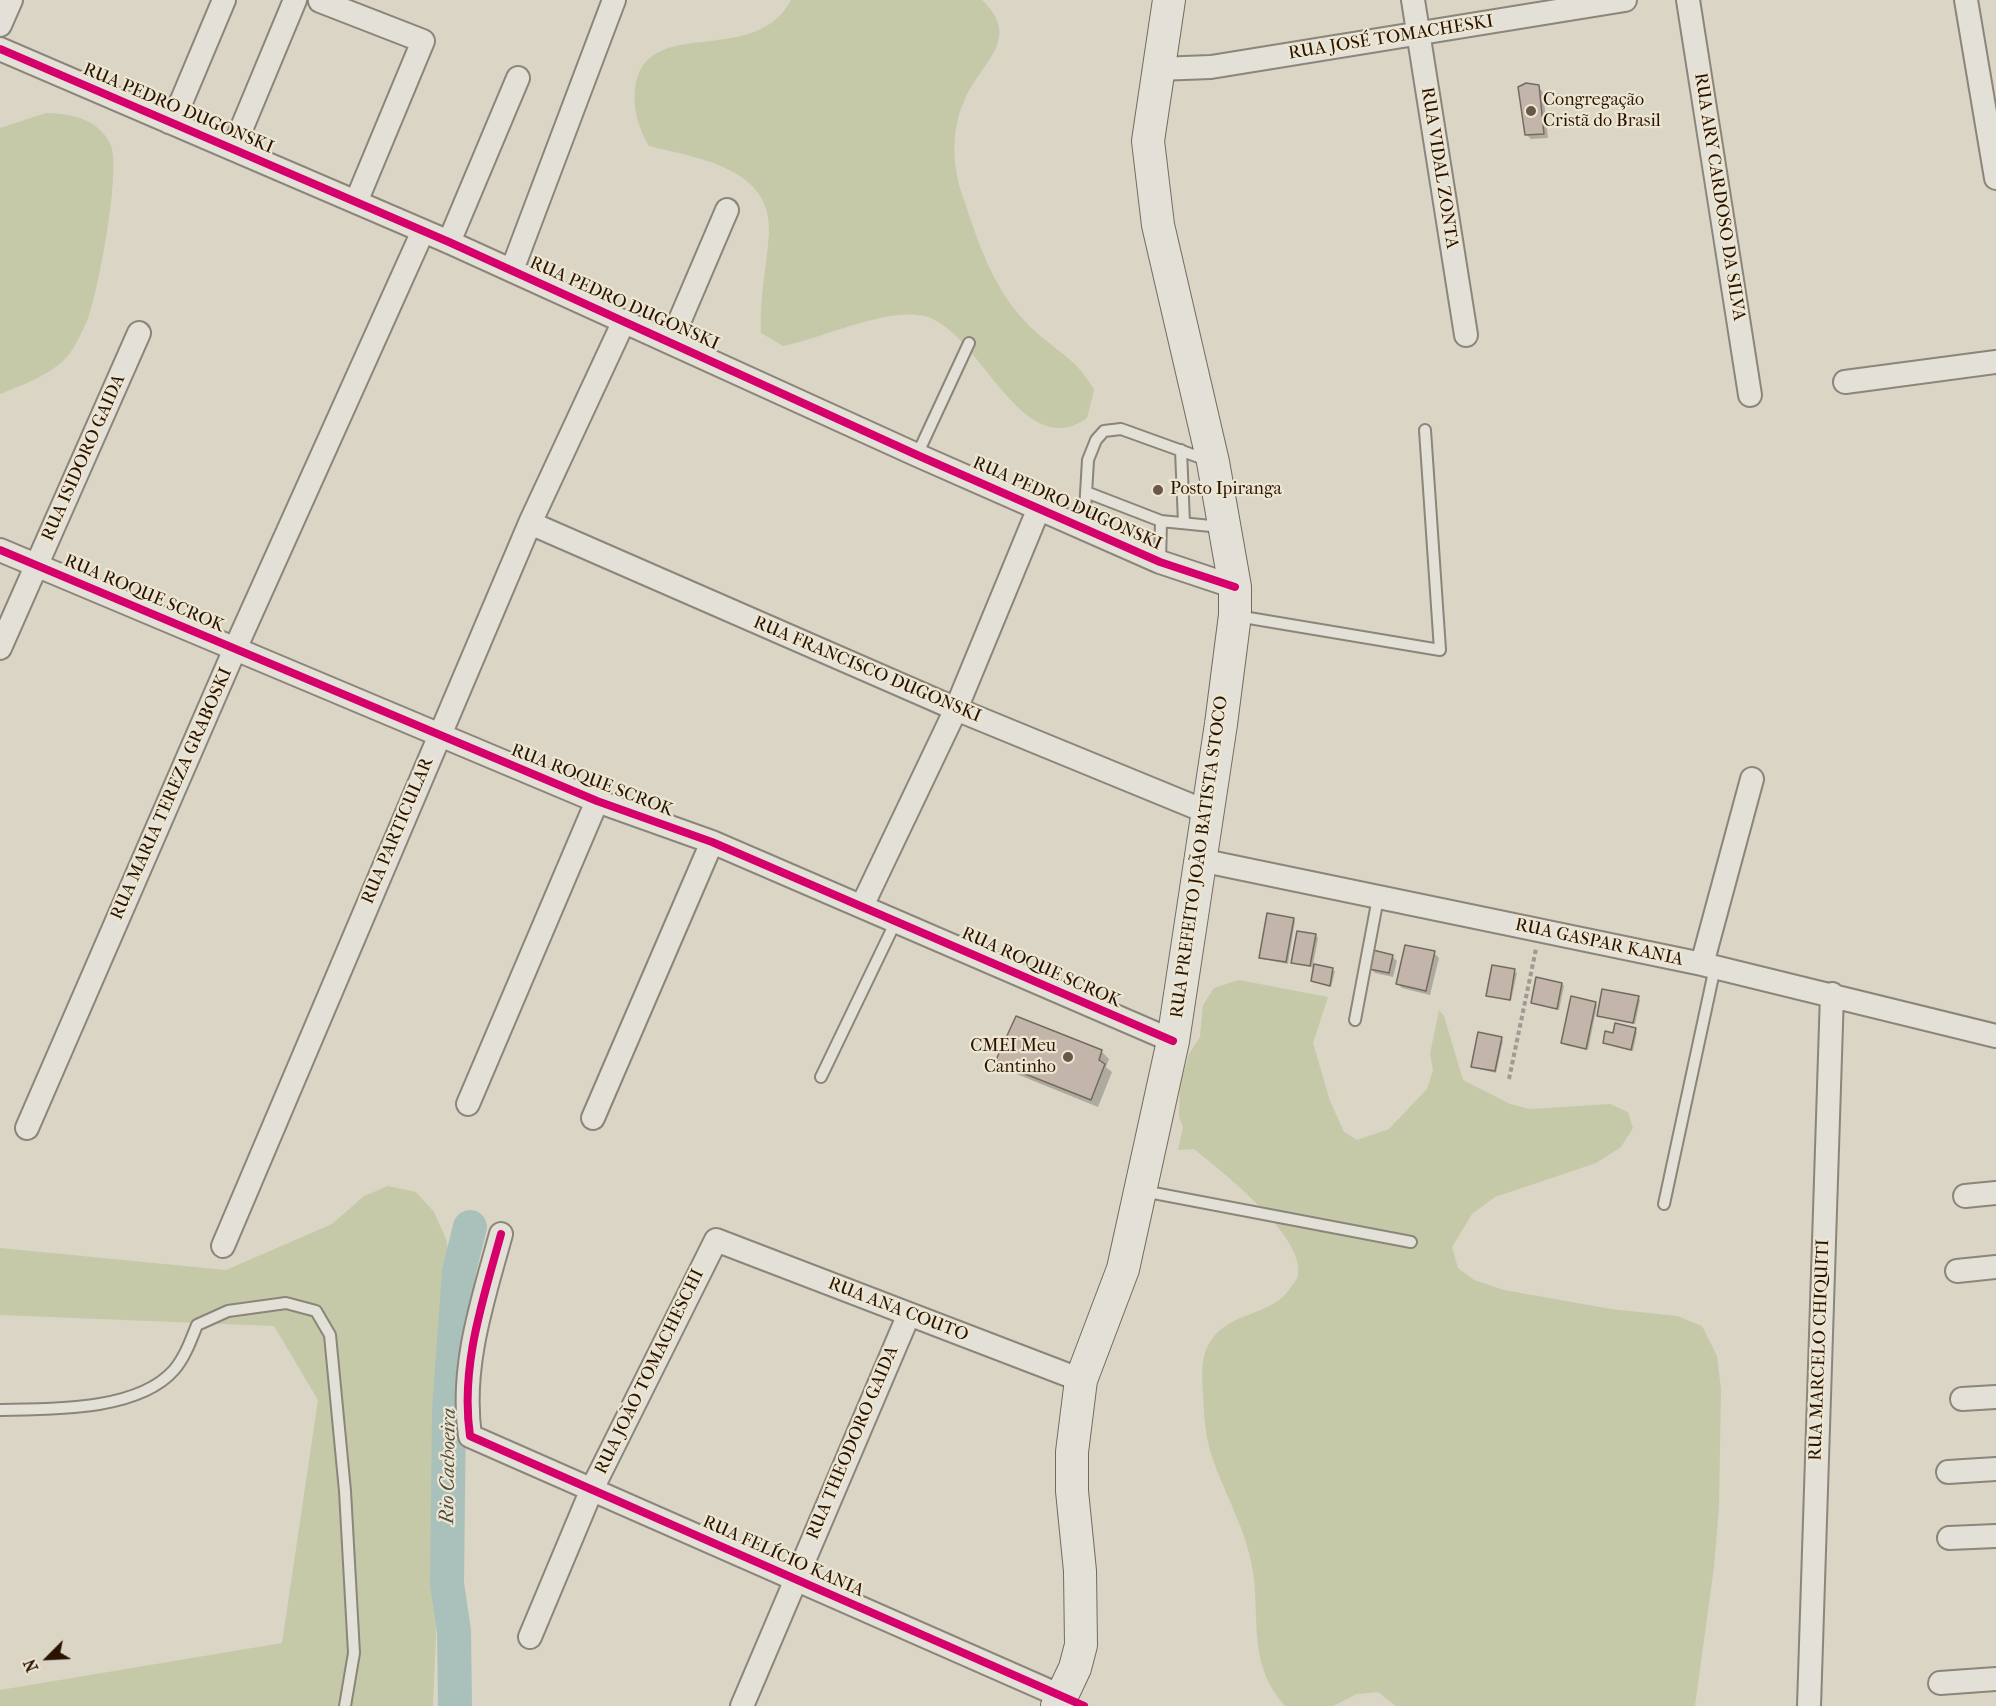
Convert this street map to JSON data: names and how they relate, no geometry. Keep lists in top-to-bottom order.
{
  "streets": {
    "main road": ["RUA PREFEITO JOÃO BATISTA STOCO"],
    "street": [
      "RUA JOSÉ TOMACHESKI",
      "RUA PEDRO DUGONSKI",
      "RUA VIDAL ZONTA",
      "RUA ARY CARDOSO DA SILVA",
      "RUA ISIDORO GAIDA",
      "RUA ROQUE SCROK",
      "RUA FRANCISCO DUGONSKI",
      "RUA MARIA TEREZA GRABOSKI",
      "RUA PARTICULAR",
      "RUA GASPAR KANIA",
      "RUA ANA COUTO",
      "RUA MARCELO CHIQUITI",
      "RUA JOÃO TOMACHESCHI",
      "RUA THEODORO GAIDA",
      "RUA FELÍCIO KANIA"
    ]
  },
  "crossings": [
    ["RUA JOSÉ TOMACHESKI", "RUA VIDAL ZONTA"],
    ["RUA JOSÉ TOMACHESKI", "RUA PREFEITO JOÃO BATISTA STOCO"],
    ["RUA PEDRO DUGONSKI", "RUA MARIA TEREZA GRABOSKI"],
    ["RUA PEDRO DUGONSKI", "RUA PARTICULAR"],
    ["RUA PEDRO DUGONSKI", "RUA PREFEITO JOÃO BATISTA STOCO"],
    ["RUA ISIDORO GAIDA", "RUA ROQUE SCROK"],
    ["RUA ROQUE SCROK", "RUA MARIA TEREZA GRABOSKI"],
    ["RUA ROQUE SCROK", "RUA PARTICULAR"],
    ["RUA ROQUE SCROK", "RUA PREFEITO JOÃO BATISTA STOCO"],
    ["RUA FRANCISCO DUGONSKI", "RUA PARTICULAR"],
    ["RUA FRANCISCO DUGONSKI", "RUA PREFEITO JOÃO BATISTA STOCO"],
    ["RUA PREFEITO JOÃO BATISTA STOCO", "RUA GASPAR KANIA"],
    ["RUA PREFEITO JOÃO BATISTA STOCO", "RUA ANA COUTO"],
    ["RUA PREFEITO JOÃO BATISTA STOCO", "RUA FELÍCIO KANIA"],
    ["RUA GASPAR KANIA", "RUA MARCELO CHIQUITI"],
    ["RUA ANA COUTO", "RUA JOÃO TOMACHESCHI"],
    ["RUA ANA COUTO", "RUA THEODORO GAIDA"],
    ["RUA JOÃO TOMACHESCHI", "RUA FELÍCIO KANIA"],
    ["RUA THEODORO GAIDA", "RUA FELÍCIO KANIA"]
  ],
  "water": ["Rio Cachoeira"],
  "places": ["Congregação Cristã do Brasil", "Posto Ipiranga", "CMEI Meu Cantinho"],
  "north": "bottom left"
}
